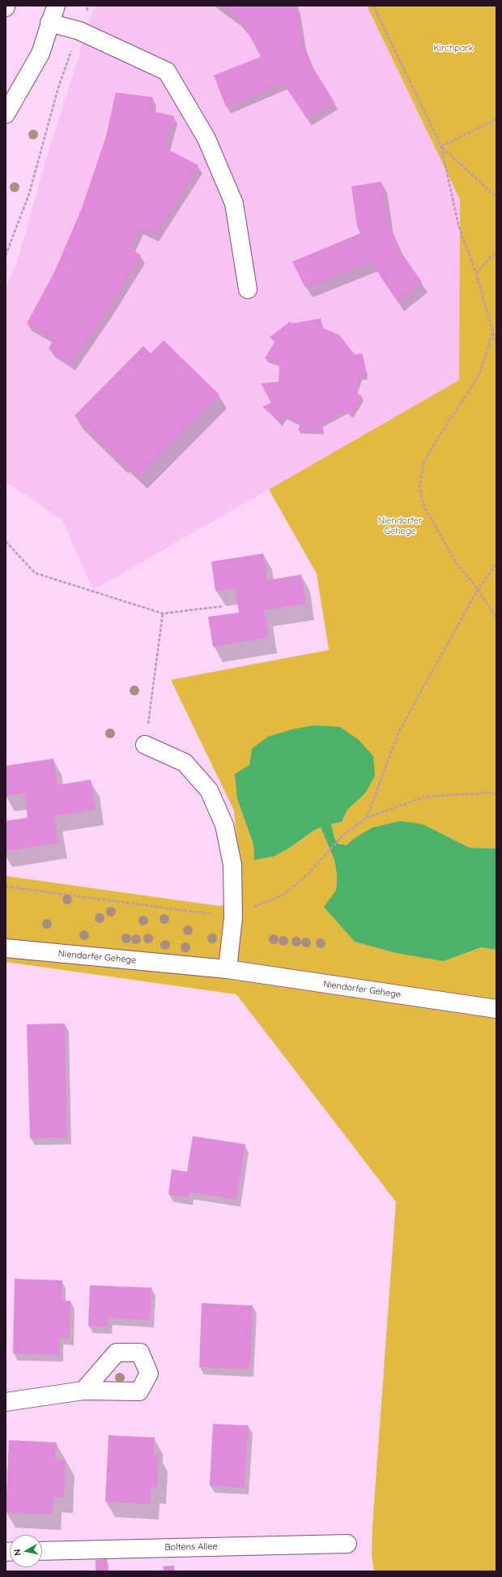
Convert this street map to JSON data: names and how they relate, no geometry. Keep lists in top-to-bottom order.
{
  "streets": {
    "street": ["Niendorfer Gehege", "Boltens Allee"]
  },
  "parks": ["Kirchpark", "Niendorfer Gehege"],
  "north": "left"
}
